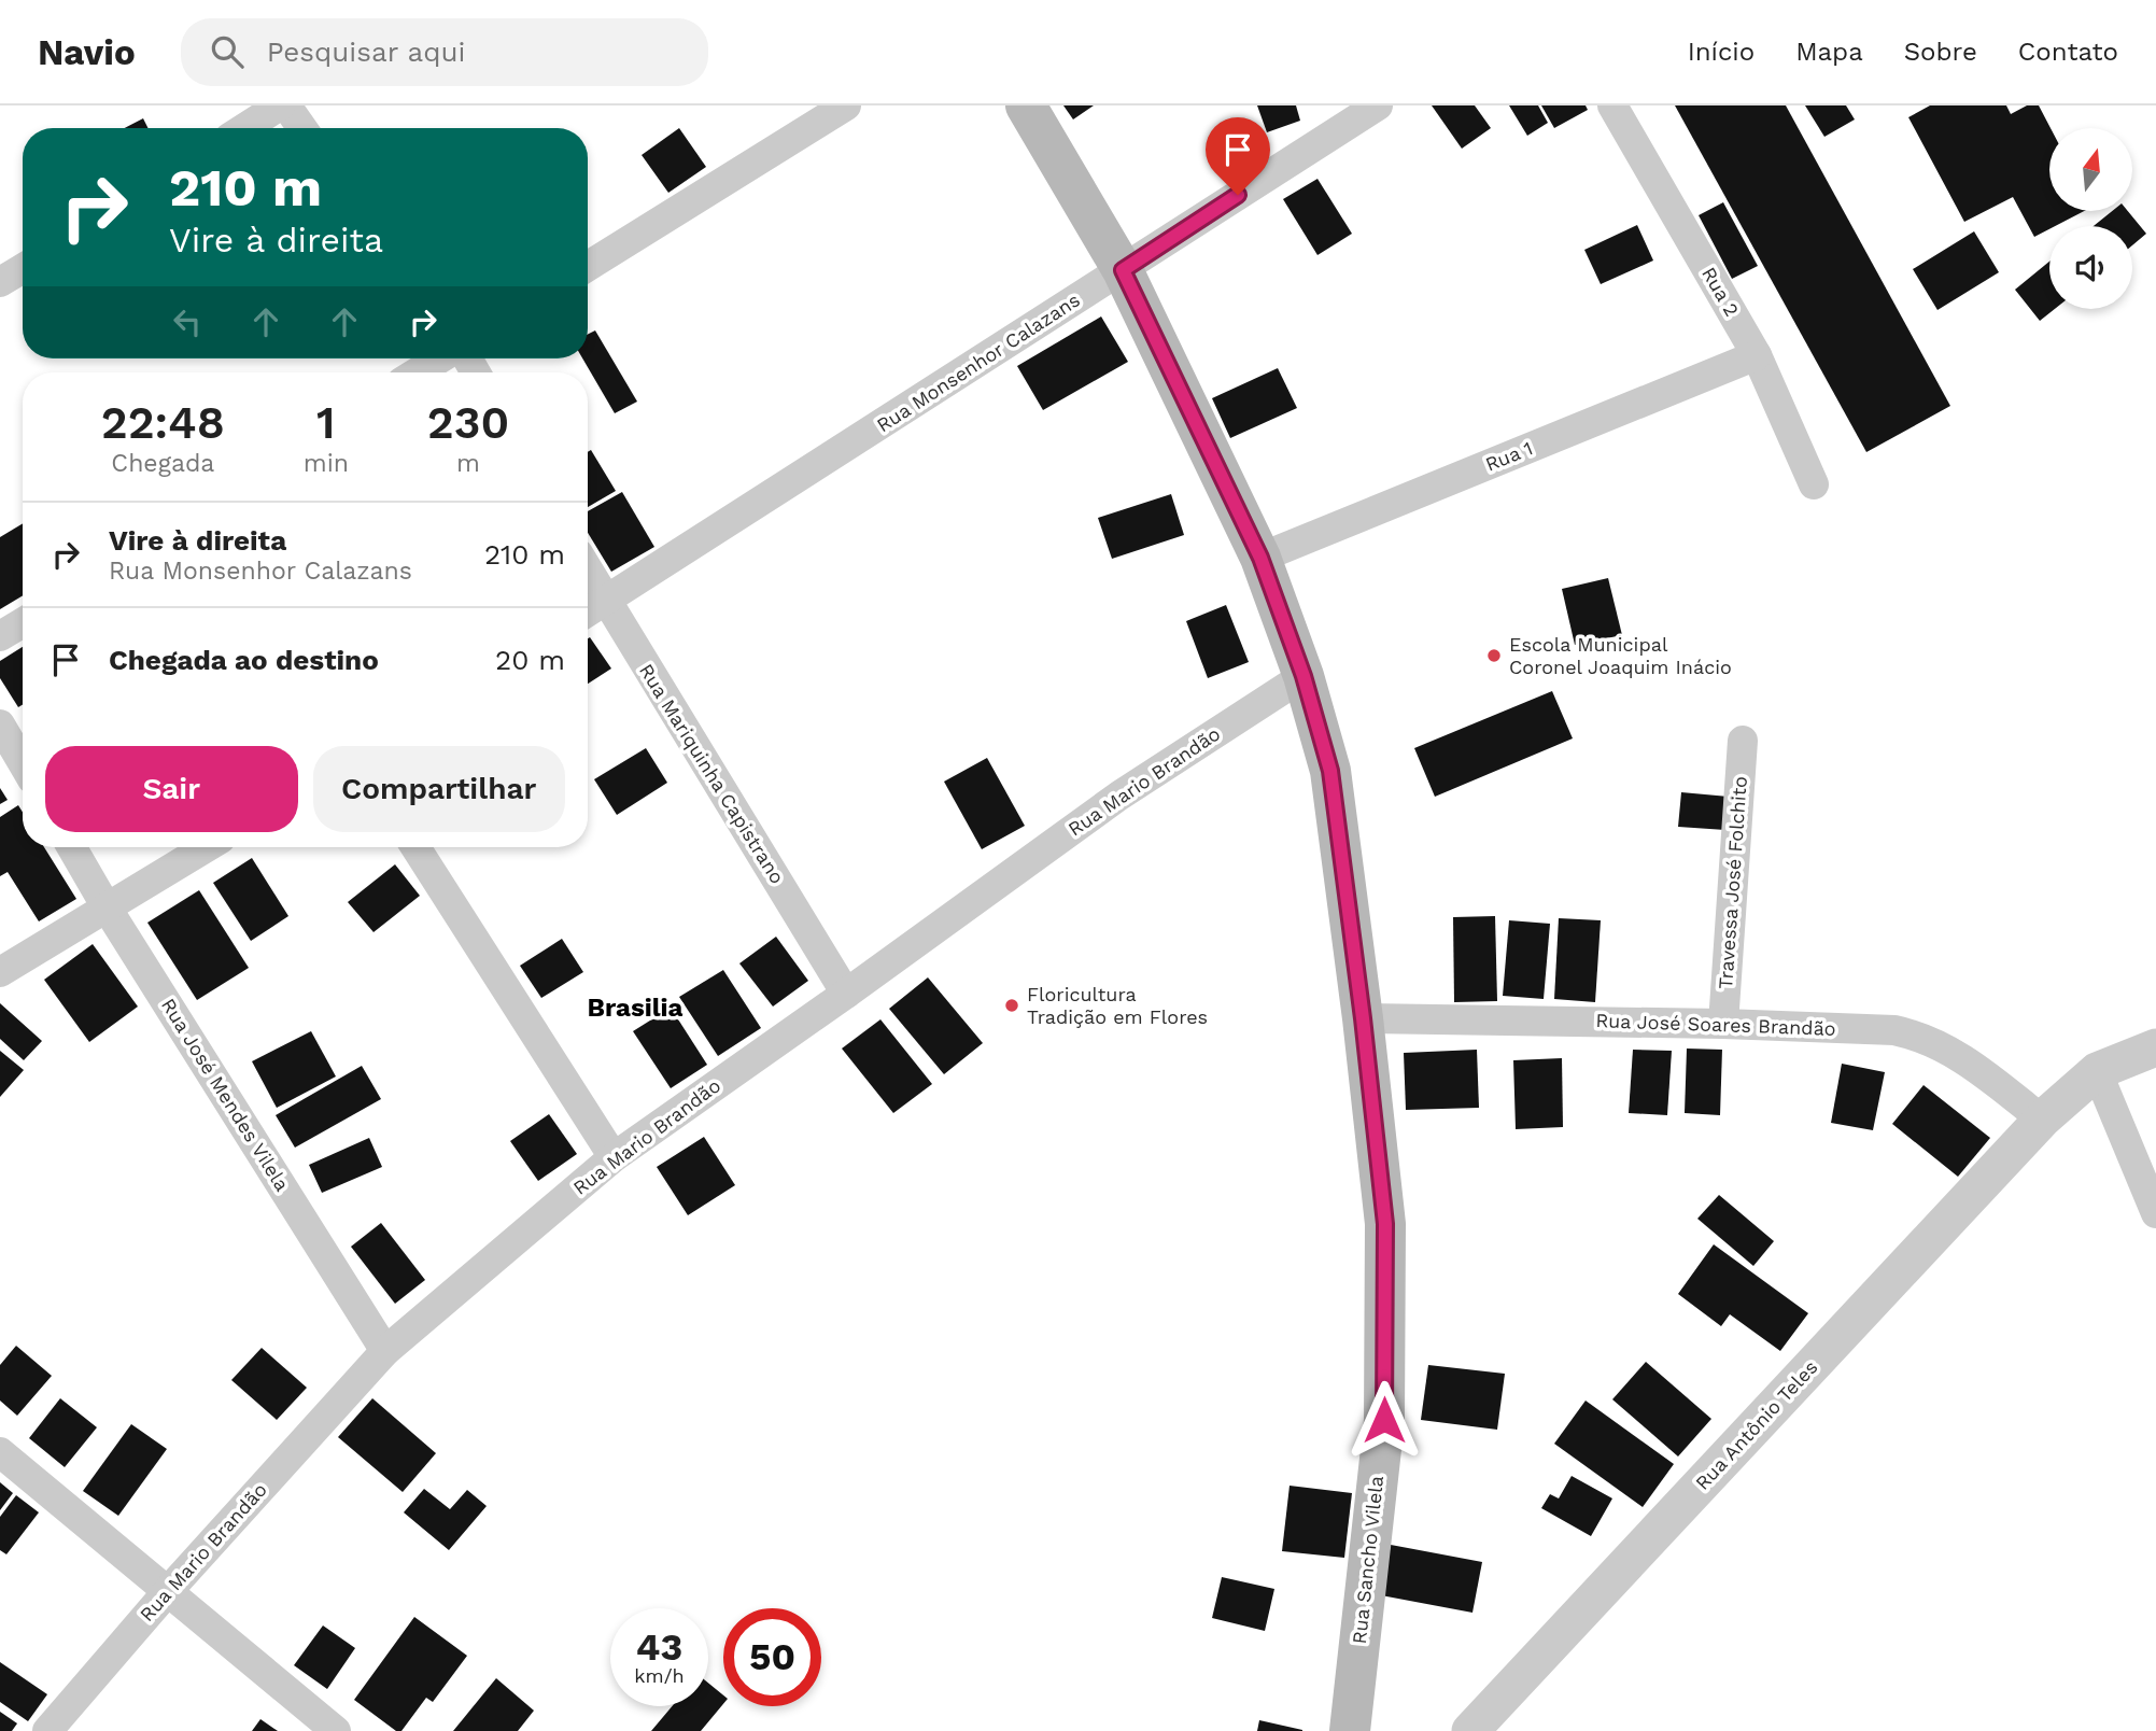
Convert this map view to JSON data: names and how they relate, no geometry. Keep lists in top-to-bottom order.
{
  "streets": {
    "main road": ["Rua Sancho Vilela"],
    "street": [
      "Rua 2",
      "Rua Monsenhor Calazans",
      "Rua 1",
      "Rua Mariquinha Capistrano",
      "Rua Mario Brandão",
      "Travessa José Folchito",
      "Rua José Soares Brandão",
      "Rua José Mendes Vilela",
      "Rua Antônio Teles"
    ]
  },
  "crossings": [
    ["Rua 2", "Rua 1"],
    ["Rua Monsenhor Calazans", "Rua Mariquinha Capistrano"],
    ["Rua Monsenhor Calazans", "Rua Sancho Vilela"],
    ["Rua 1", "Rua Sancho Vilela"],
    ["Rua Mariquinha Capistrano", "Rua Mario Brandão"],
    ["Rua Mario Brandão", "Rua José Mendes Vilela"],
    ["Rua Mario Brandão", "Rua Sancho Vilela"],
    ["Travessa José Folchito", "Rua José Soares Brandão"],
    ["Rua José Soares Brandão", "Rua Antônio Teles"],
    ["Rua José Soares Brandão", "Rua Sancho Vilela"]
  ],
  "districts": ["Brasilia"],
  "places": ["Escola Municipal Coronel Joaquim Inácio", "Floricultura Tradição em Flores"],
  "north": "top",
  "page": {
    "header": "Navio",
    "search": "Pesquisar aqui",
    "nav": [
      "Início",
      "Mapa",
      "Sobre",
      "Contato"
    ],
    "turn": ["210 m", "Vire à direita"],
    "eta": [
      "22:48",
      "Chegada",
      "1",
      "min",
      "230",
      "m"
    ],
    "list": [
      {
        "name": "Vire à direita",
        "note": "Rua Monsenhor Calazans",
        "value": "210 m"
      },
      {
        "name": "Chegada ao destino",
        "value": "20 m"
      }
    ],
    "buttons": ["Sair", "Compartilhar"],
    "speed": "43 km/h",
    "limit": "50"
  }
}
